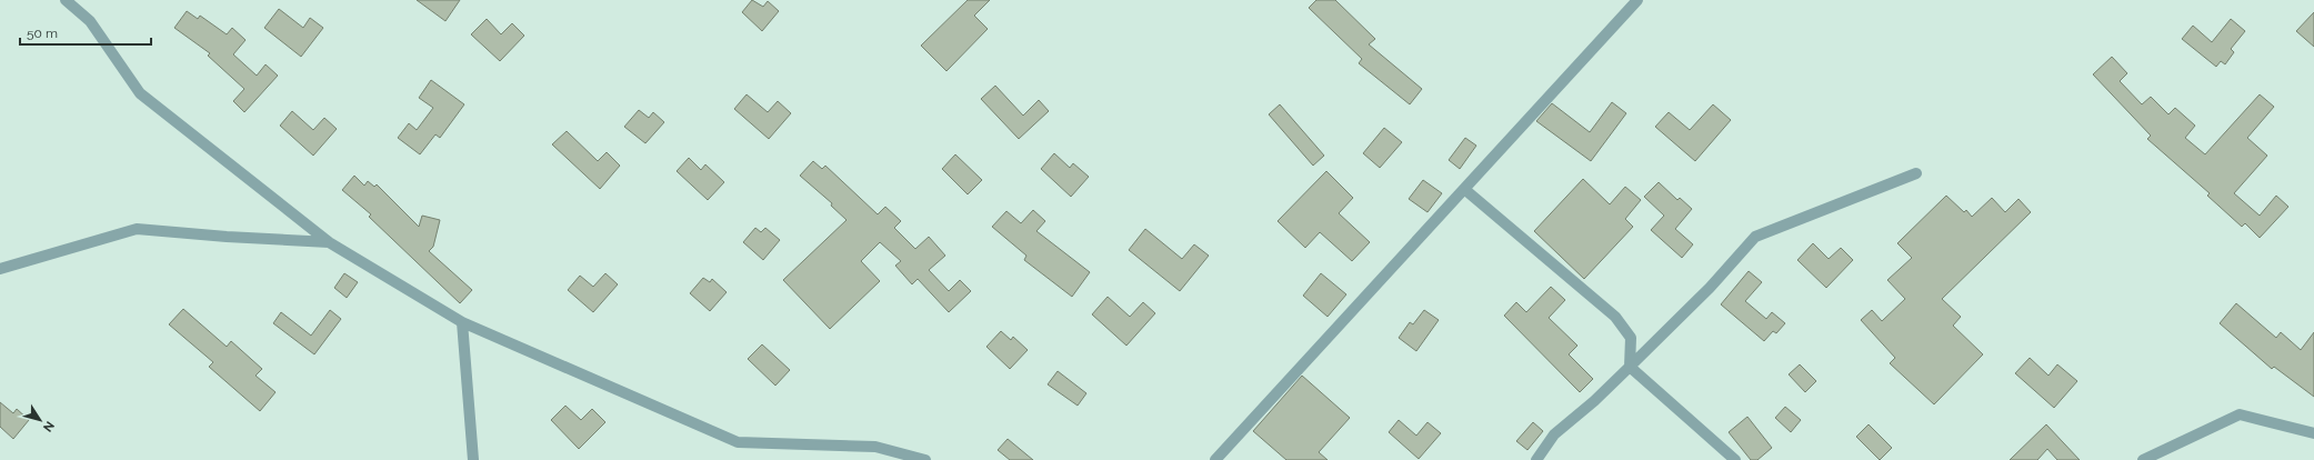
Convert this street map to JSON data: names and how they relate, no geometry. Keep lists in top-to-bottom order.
{
  "scale_bar": "50 m",
  "north": "bottom right"
}
